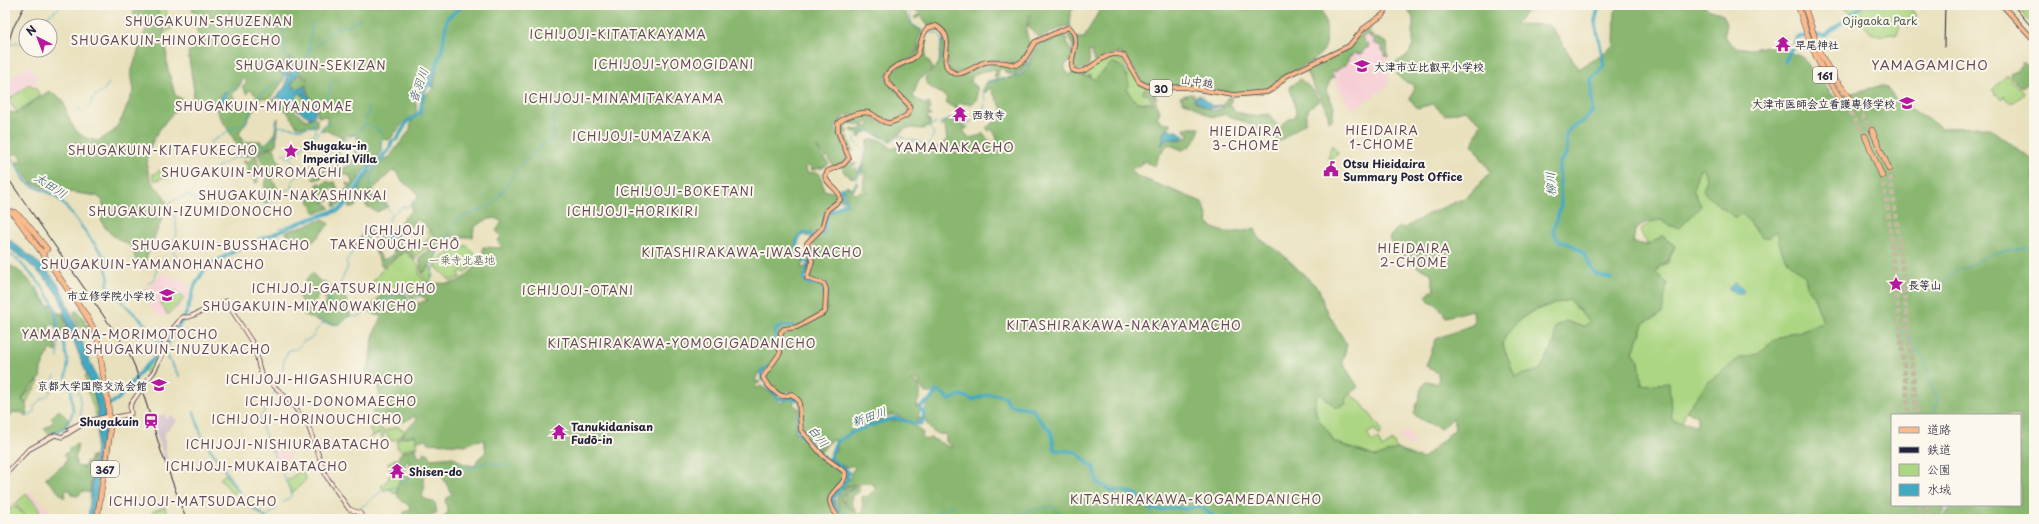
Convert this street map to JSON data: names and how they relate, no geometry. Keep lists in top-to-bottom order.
{
  "streets": {
    "highway": ["161", "367"],
    "main road": ["山中越", "30"]
  },
  "districts": [
    "SHUGAKUIN-SHUZENAN",
    "ICHIJOJI-KITATAKAYAMA",
    "SHUGAKUIN-HINOKITOGECHO",
    "ICHIJOJI-YOMOGIDANI",
    "YAMAGAMICHO",
    "SHUGAKUIN-SEKIZAN",
    "ICHIJOJI-MINAMITAKAYAMA",
    "SHUGAKUIN-MIYANOMAE",
    "HIEIDAIRA 1-CHOME",
    "HIEIDAIRA 3-CHOME",
    "ICHIJOJI-UMAZAKA",
    "YAMANAKACHO",
    "SHUGAKUIN-KITAFUKECHO",
    "SHUGAKUIN-MUROMACHI",
    "ICHIJOJI-BOKETANI",
    "SHUGAKUIN-NAKASHINKAI",
    "SHUGAKUIN-IZUMIDONOCHO",
    "ICHIJOJI-HORIKIRI",
    "ICHIJOJI TAKENOUCHI-CHŌ",
    "SHUGAKUIN-BUSSHACHO",
    "HIEIDAIRA 2-CHOME",
    "KITASHIRAKAWA-IWASAKACHO",
    "SHUGAKUIN-YAMANOHANACHO",
    "ICHIJOJI-GATSURINJICHO",
    "ICHIJOJI-OTANI",
    "SHUGAKUIN-MIYANOWAKICHO",
    "KITASHIRAKAWA-NAKAYAMACHO",
    "YAMABANA-MORIMOTOCHO",
    "KITASHIRAKAWA-YOMOGIGADANICHO",
    "SHUGAKUIN-INUZUKACHO",
    "ICHIJOJI-HIGASHIURACHO",
    "ICHIJOJI-DONOMAECHO",
    "ICHIJOJI-HORINOUCHICHO",
    "ICHIJOJI-NISHIURABATACHO",
    "ICHIJOJI-MUKAIBATACHO",
    "KITASHIRAKAWA-KOGAMEDANICHO",
    "ICHIJOJI-MATSUDACHO"
  ],
  "water": [
    "音羽川",
    "柳川",
    "太田川",
    "新田川",
    "白川"
  ],
  "parks": ["Ojigaoka Park", "一乗寺北墓地"],
  "places": {
    "temple": [
      "早尾神社",
      "西教寺",
      "Tanukidanisan Fudō-in",
      "Shisen-do"
    ],
    "school or university": [
      "大津市立比叡平小学校",
      "大津市医師会立看護専修学校",
      "市立修学院小学校",
      "京都大学国際交流会館"
    ],
    "place": ["Shugaku-in Imperial Villa", "長等山"],
    "public building": ["Otsu Hieidaira Summary Post Office"],
    "station": ["Shugakuin"]
  },
  "legend": [
    "道路",
    "鉄道",
    "公園",
    "水域"
  ],
  "north": "top left"
}
